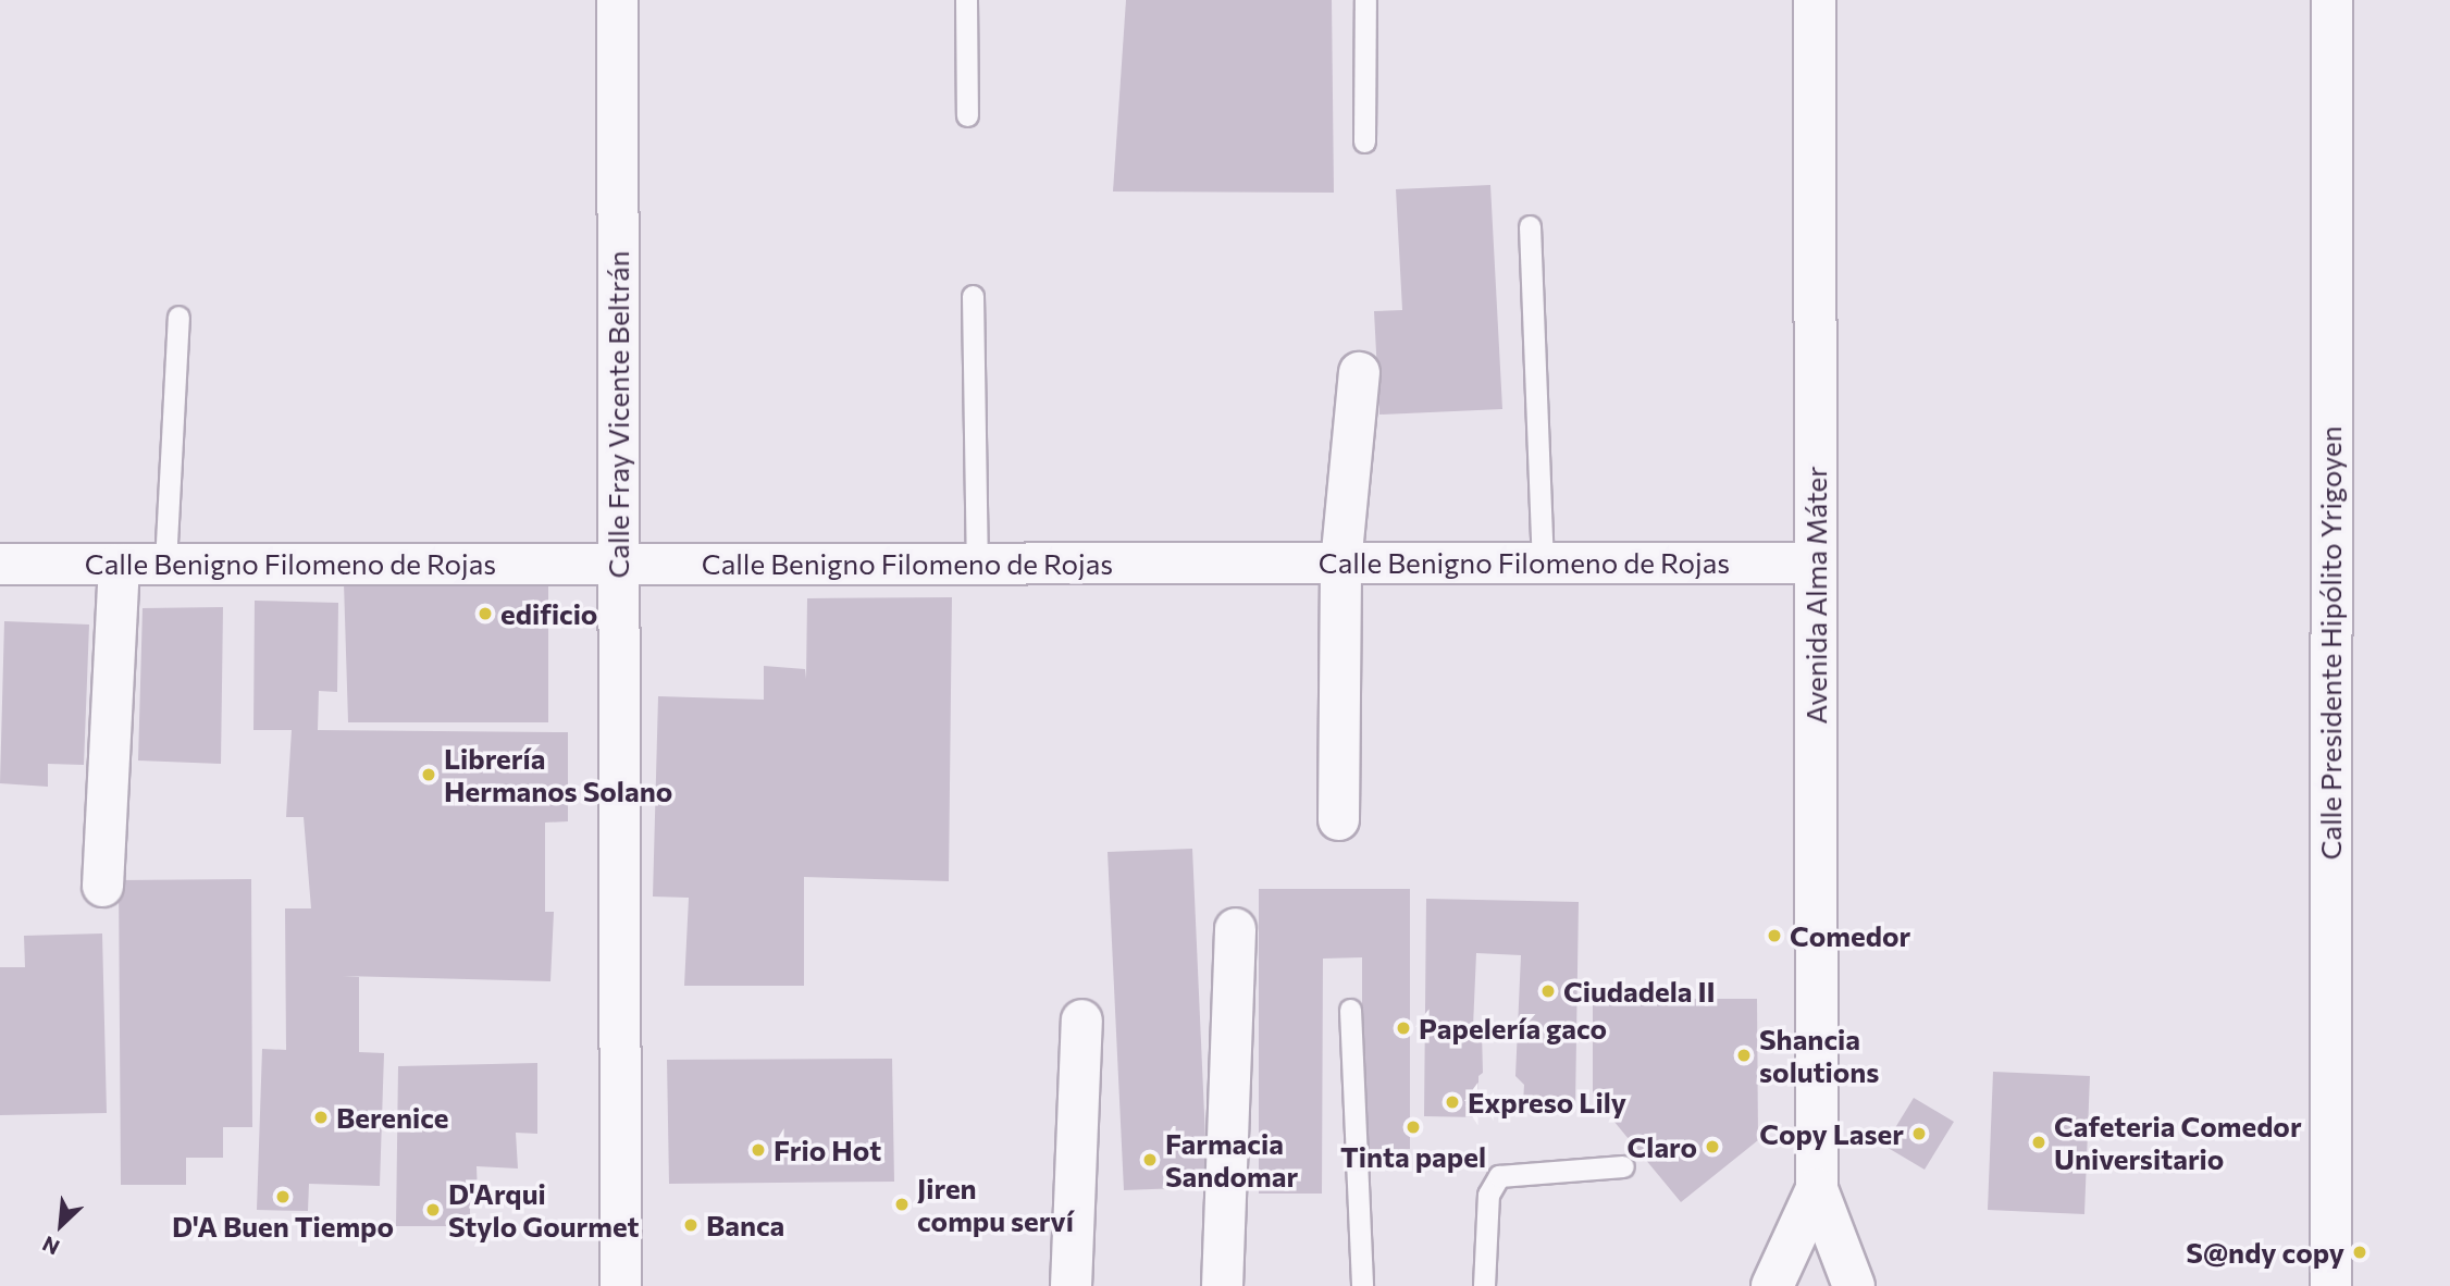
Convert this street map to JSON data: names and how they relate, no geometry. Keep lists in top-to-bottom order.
{
  "streets": {
    "street": [
      "Calle Fray Vicente Beltrán",
      "Calle Benigno Filomeno de Rojas",
      "Avenida Alma Máter",
      "Calle Presidente Hipólito Yrigoyen"
    ]
  },
  "crossings": [
    ["Calle Fray Vicente Beltrán", "Calle Benigno Filomeno de Rojas"],
    ["Calle Benigno Filomeno de Rojas", "Avenida Alma Máter"]
  ],
  "places": [
    "edificio",
    "Librería Hermanos Solano",
    "Comedor",
    "Ciudadela II",
    "Papelería gaco",
    "Shancia solutions",
    "Expreso Lily",
    "Berenice",
    "Tinta papel",
    "Copy Laser",
    "Cafeteria Comedor Universitario",
    "Claro",
    "Frio Hot",
    "Farmacia Sandomar",
    "D'A Buen Tiempo",
    "Jiren compu serví",
    "D'Arqui Stylo Gourmet",
    "Banca",
    "S@ndy copy"
  ],
  "north": "bottom left"
}
